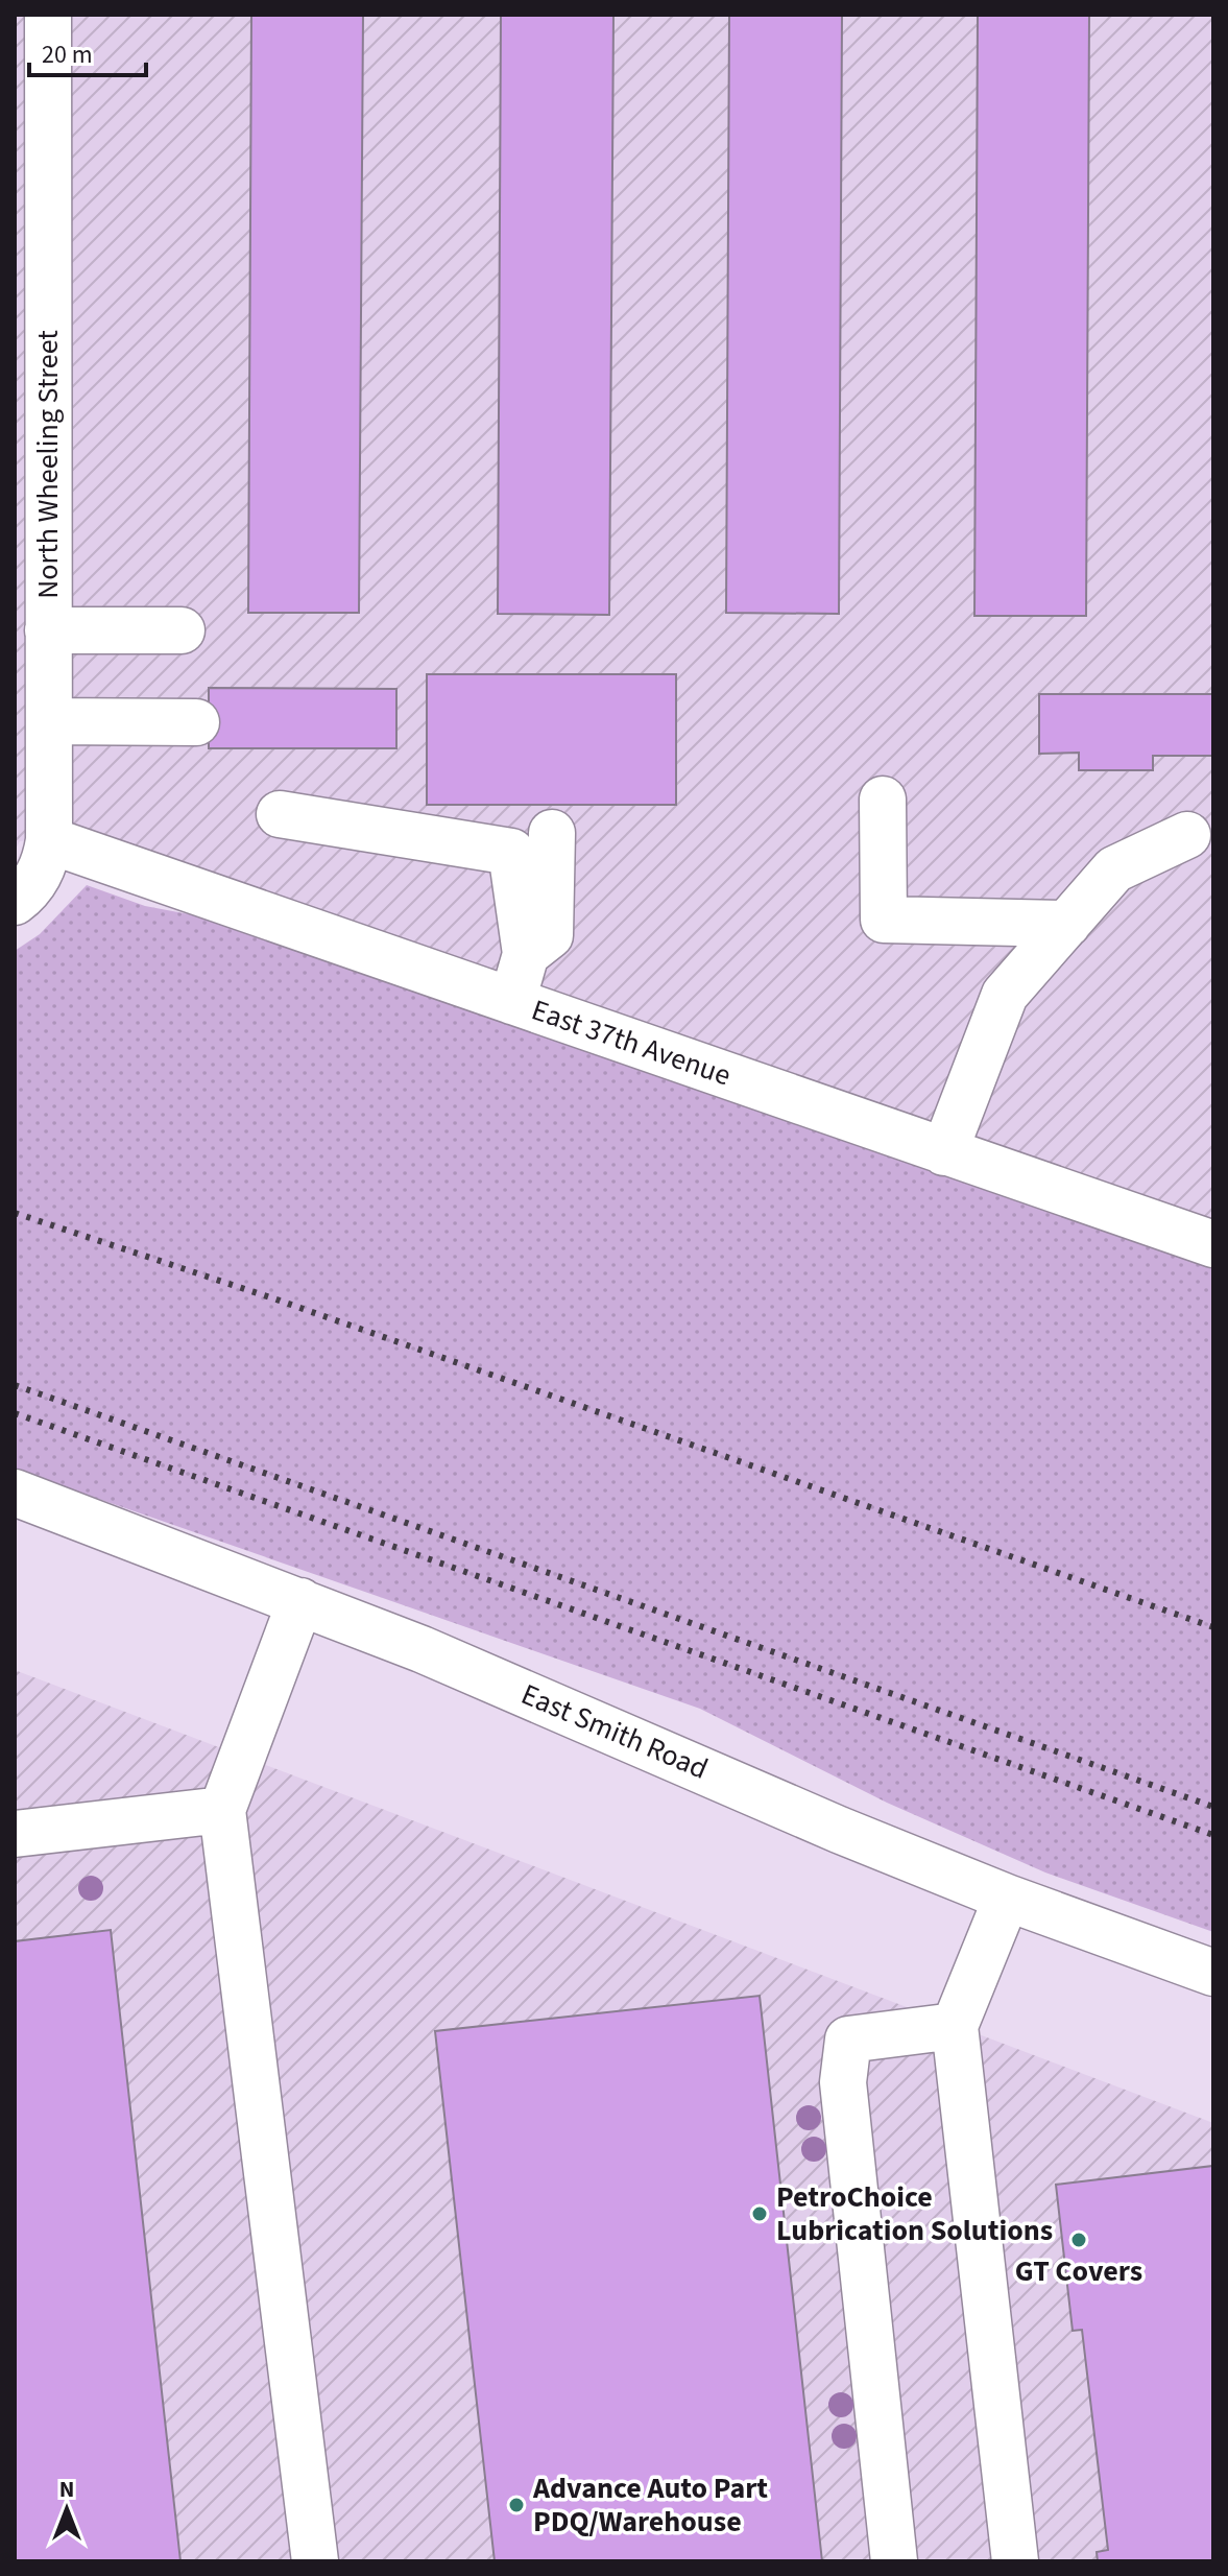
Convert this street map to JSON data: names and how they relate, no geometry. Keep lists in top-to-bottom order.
{
  "streets": {
    "street": ["North Wheeling Street", "East 37th Avenue", "East Smith Road"]
  },
  "crossings": [
    ["North Wheeling Street", "East 37th Avenue"]
  ],
  "places": ["PetroChoice Lubrication Solutions", "GT Covers", "Advance Auto Part PDQ/Warehouse"],
  "scale_bar": "20 m",
  "north": "top"
}
